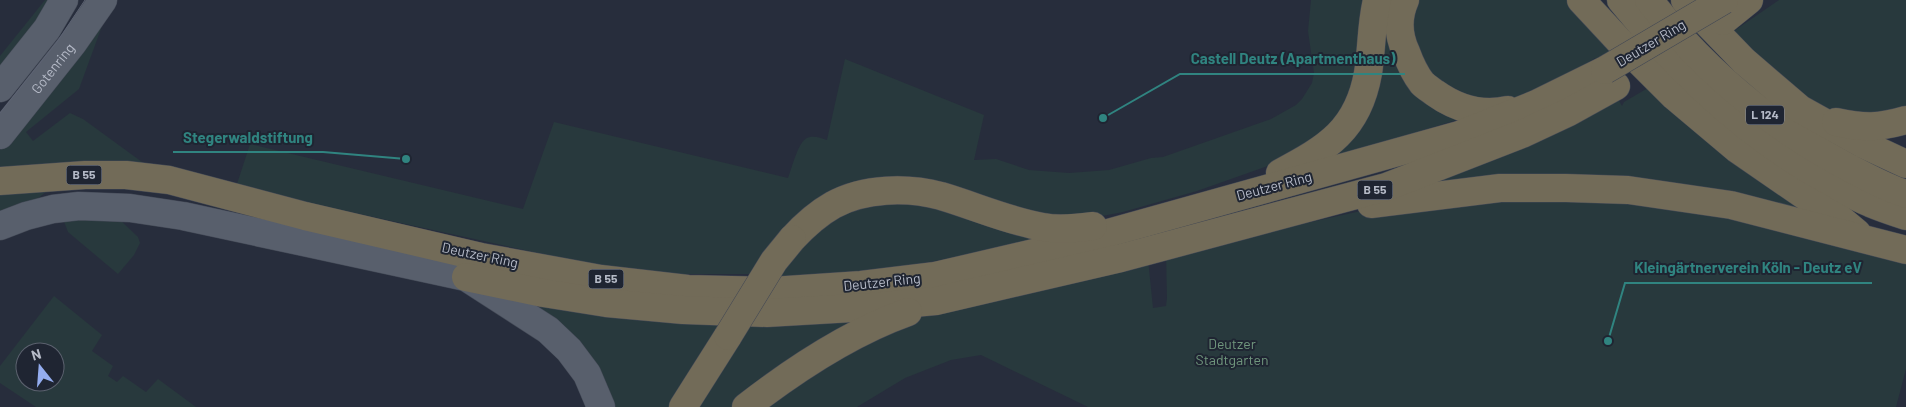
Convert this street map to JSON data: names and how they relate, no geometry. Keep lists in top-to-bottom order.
{
  "streets": {
    "highway": ["Deutzer Ring", "L 124", "B 55"],
    "main road": ["Gotenring"]
  },
  "crossings": [
    ["Deutzer Ring", "B 55"]
  ],
  "parks": ["Deutzer Stadtgarten"],
  "places": ["Castell Deutz (Apartmenthaus)", "Stegerwaldstiftung", "Kleingärtnerverein Köln - Deutz eV"],
  "north": "top"
}
